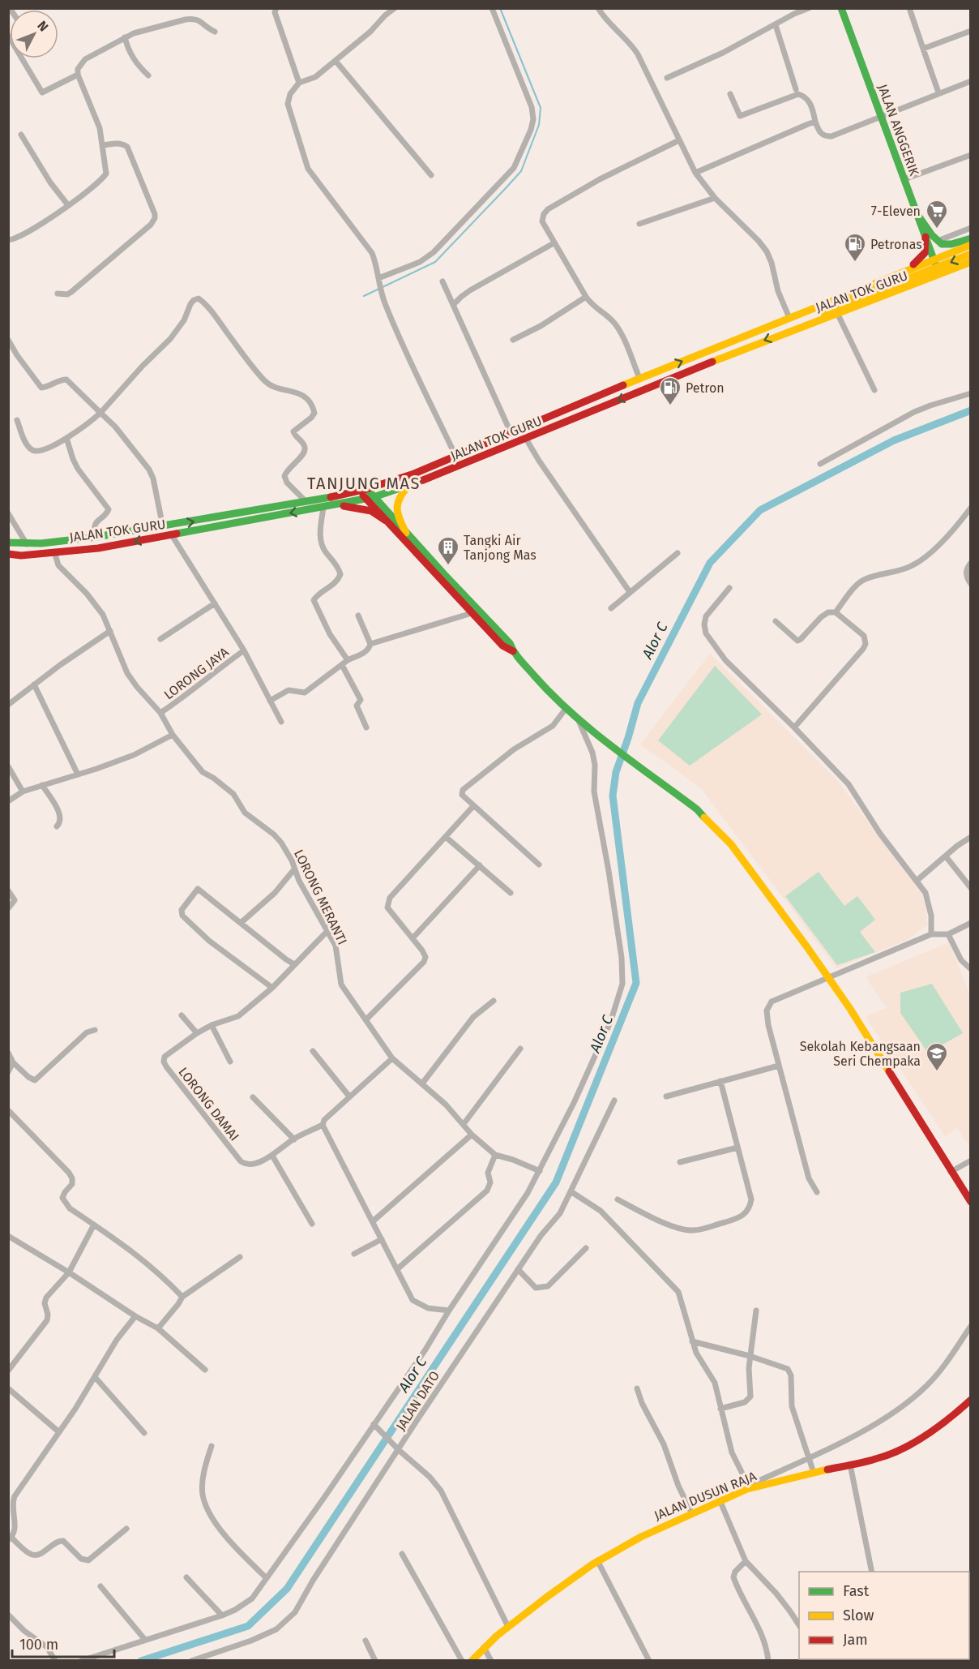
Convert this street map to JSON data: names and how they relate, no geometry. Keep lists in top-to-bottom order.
{
  "streets": {
    "main road": ["JALAN ANGGERIK", "JALAN TOK GURU", "JALAN DUSUN RAJA"],
    "street": [
      "LORONG JAYA",
      "LORONG MERANTI",
      "LORONG DAMAI",
      "JALAN DATO"
    ]
  },
  "crossings": [
    ["JALAN ANGGERIK", "JALAN TOK GURU"],
    ["JALAN TOK GURU", "LORONG MERANTI"],
    ["LORONG JAYA", "LORONG MERANTI"],
    ["LORONG MERANTI", "LORONG DAMAI"]
  ],
  "districts": ["TANJUNG MAS"],
  "water": ["Alor C"],
  "places": {
    "supermarket": ["7-Eleven"],
    "fuel station": ["Petronas", "Petron"],
    "building": ["Tangki Air Tanjong Mas"],
    "school or university": ["Sekolah Kebangsaan Seri Chempaka"]
  },
  "legend": ["Fast", "Slow", "Jam"],
  "scale_bar": "100 m",
  "north": "top right"
}
